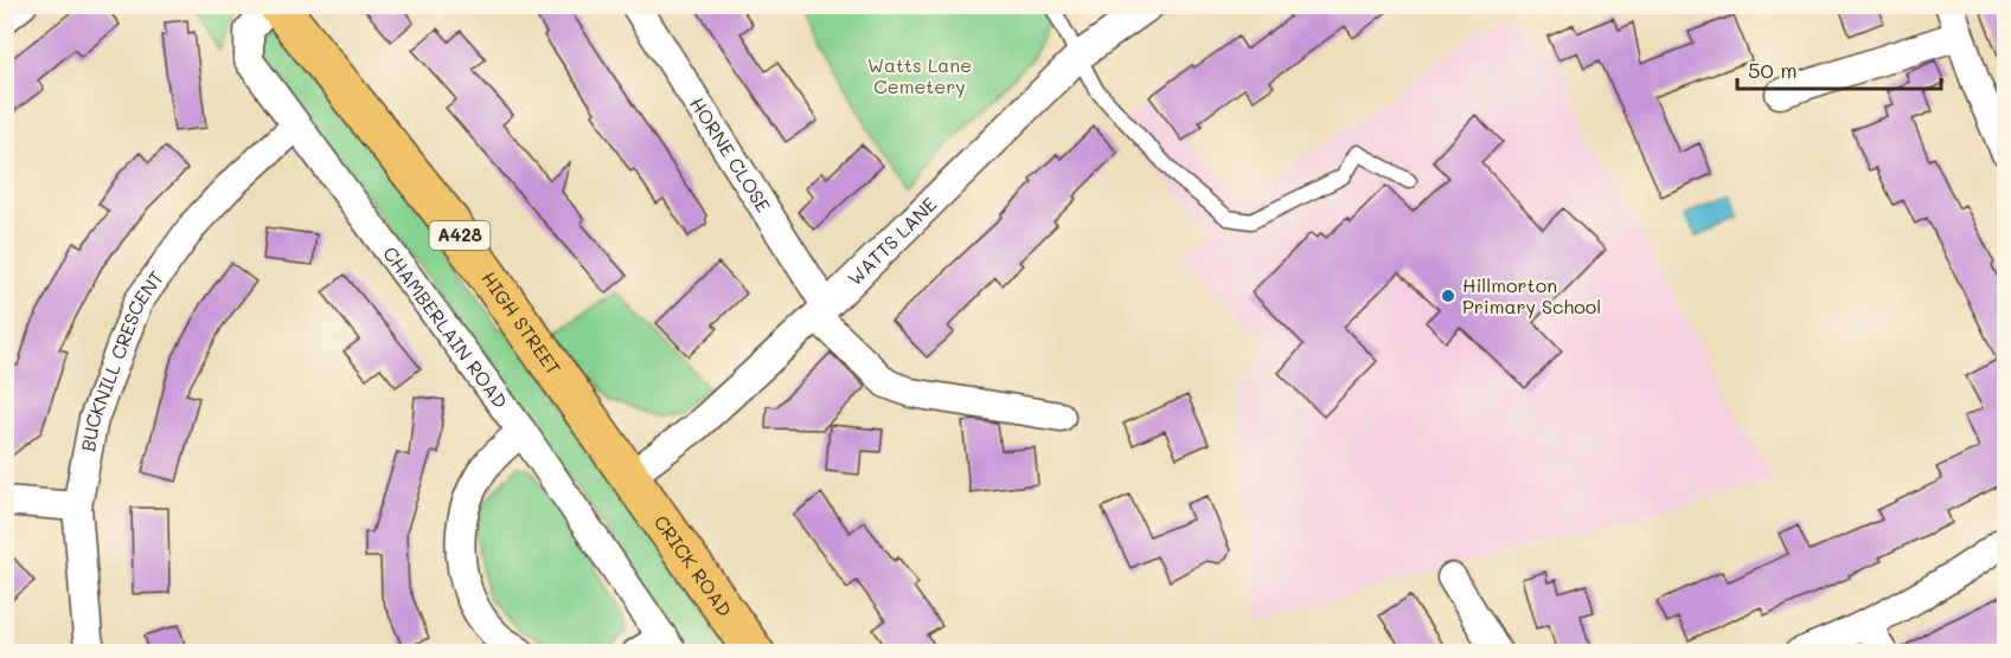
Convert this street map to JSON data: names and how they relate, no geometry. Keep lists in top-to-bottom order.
{
  "streets": {
    "highway": ["A428", "HIGH STREET", "CRICK ROAD"],
    "street": [
      "HORNE CLOSE",
      "WATTS LANE",
      "CHAMBERLAIN ROAD",
      "BUCKNILL CRESCENT"
    ]
  },
  "crossings": [
    ["HORNE CLOSE", "WATTS LANE"],
    ["WATTS LANE", "HIGH STREET"],
    ["WATTS LANE", "CRICK ROAD"],
    ["HIGH STREET", "CRICK ROAD"],
    ["CHAMBERLAIN ROAD", "BUCKNILL CRESCENT"]
  ],
  "parks": ["Watts Lane Cemetery"],
  "places": ["Hillmorton Primary School"],
  "scale_bar": "50 m"
}
